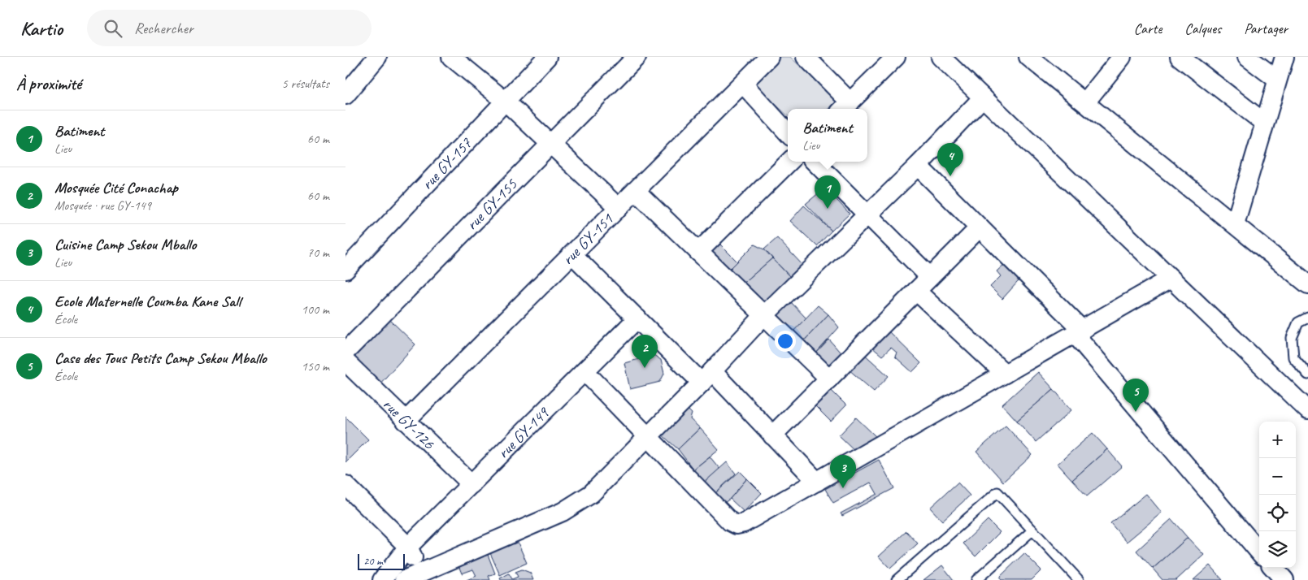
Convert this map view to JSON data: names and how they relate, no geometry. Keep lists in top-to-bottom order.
{
  "streets": {
    "street": [
      "rue GY-157",
      "rue GY-155",
      "rue GY-151",
      "rue GY-126",
      "rue GY-149"
    ]
  },
  "crossings": [
    ["rue GY-151", "rue GY-126"],
    ["rue GY-126", "rue GY-149"]
  ],
  "scale_bar": "20 m",
  "page": {
    "header": "Kartio",
    "search": "Rechercher",
    "nav": ["Carte", "Calques", "Partager"],
    "heading": ["À proximité", "5 résultats"],
    "popup": ["Batiment", "Lieu"],
    "list": [
      {
        "mark": "1",
        "name": "Batiment",
        "note": "Lieu",
        "value": "60 m"
      },
      {
        "mark": "2",
        "name": "Mosquée Cité Conachap",
        "note": "Mosquée · rue GY-149",
        "value": "60 m"
      },
      {
        "mark": "3",
        "name": "Cuisine Camp Sekou Mballo",
        "note": "Lieu",
        "value": "70 m"
      },
      {
        "mark": "4",
        "name": "Ecole Maternelle Coumba Kane Sall",
        "note": "École",
        "value": "100 m"
      },
      {
        "mark": "5",
        "name": "Case des Tous Petits Camp Sekou Mballo",
        "note": "École",
        "value": "150 m"
      }
    ],
    "pins": [
      "4",
      "1",
      "2",
      "5",
      "3"
    ],
    "map_buttons": ["+", "−"],
    "scale": "20 m"
  }
}
